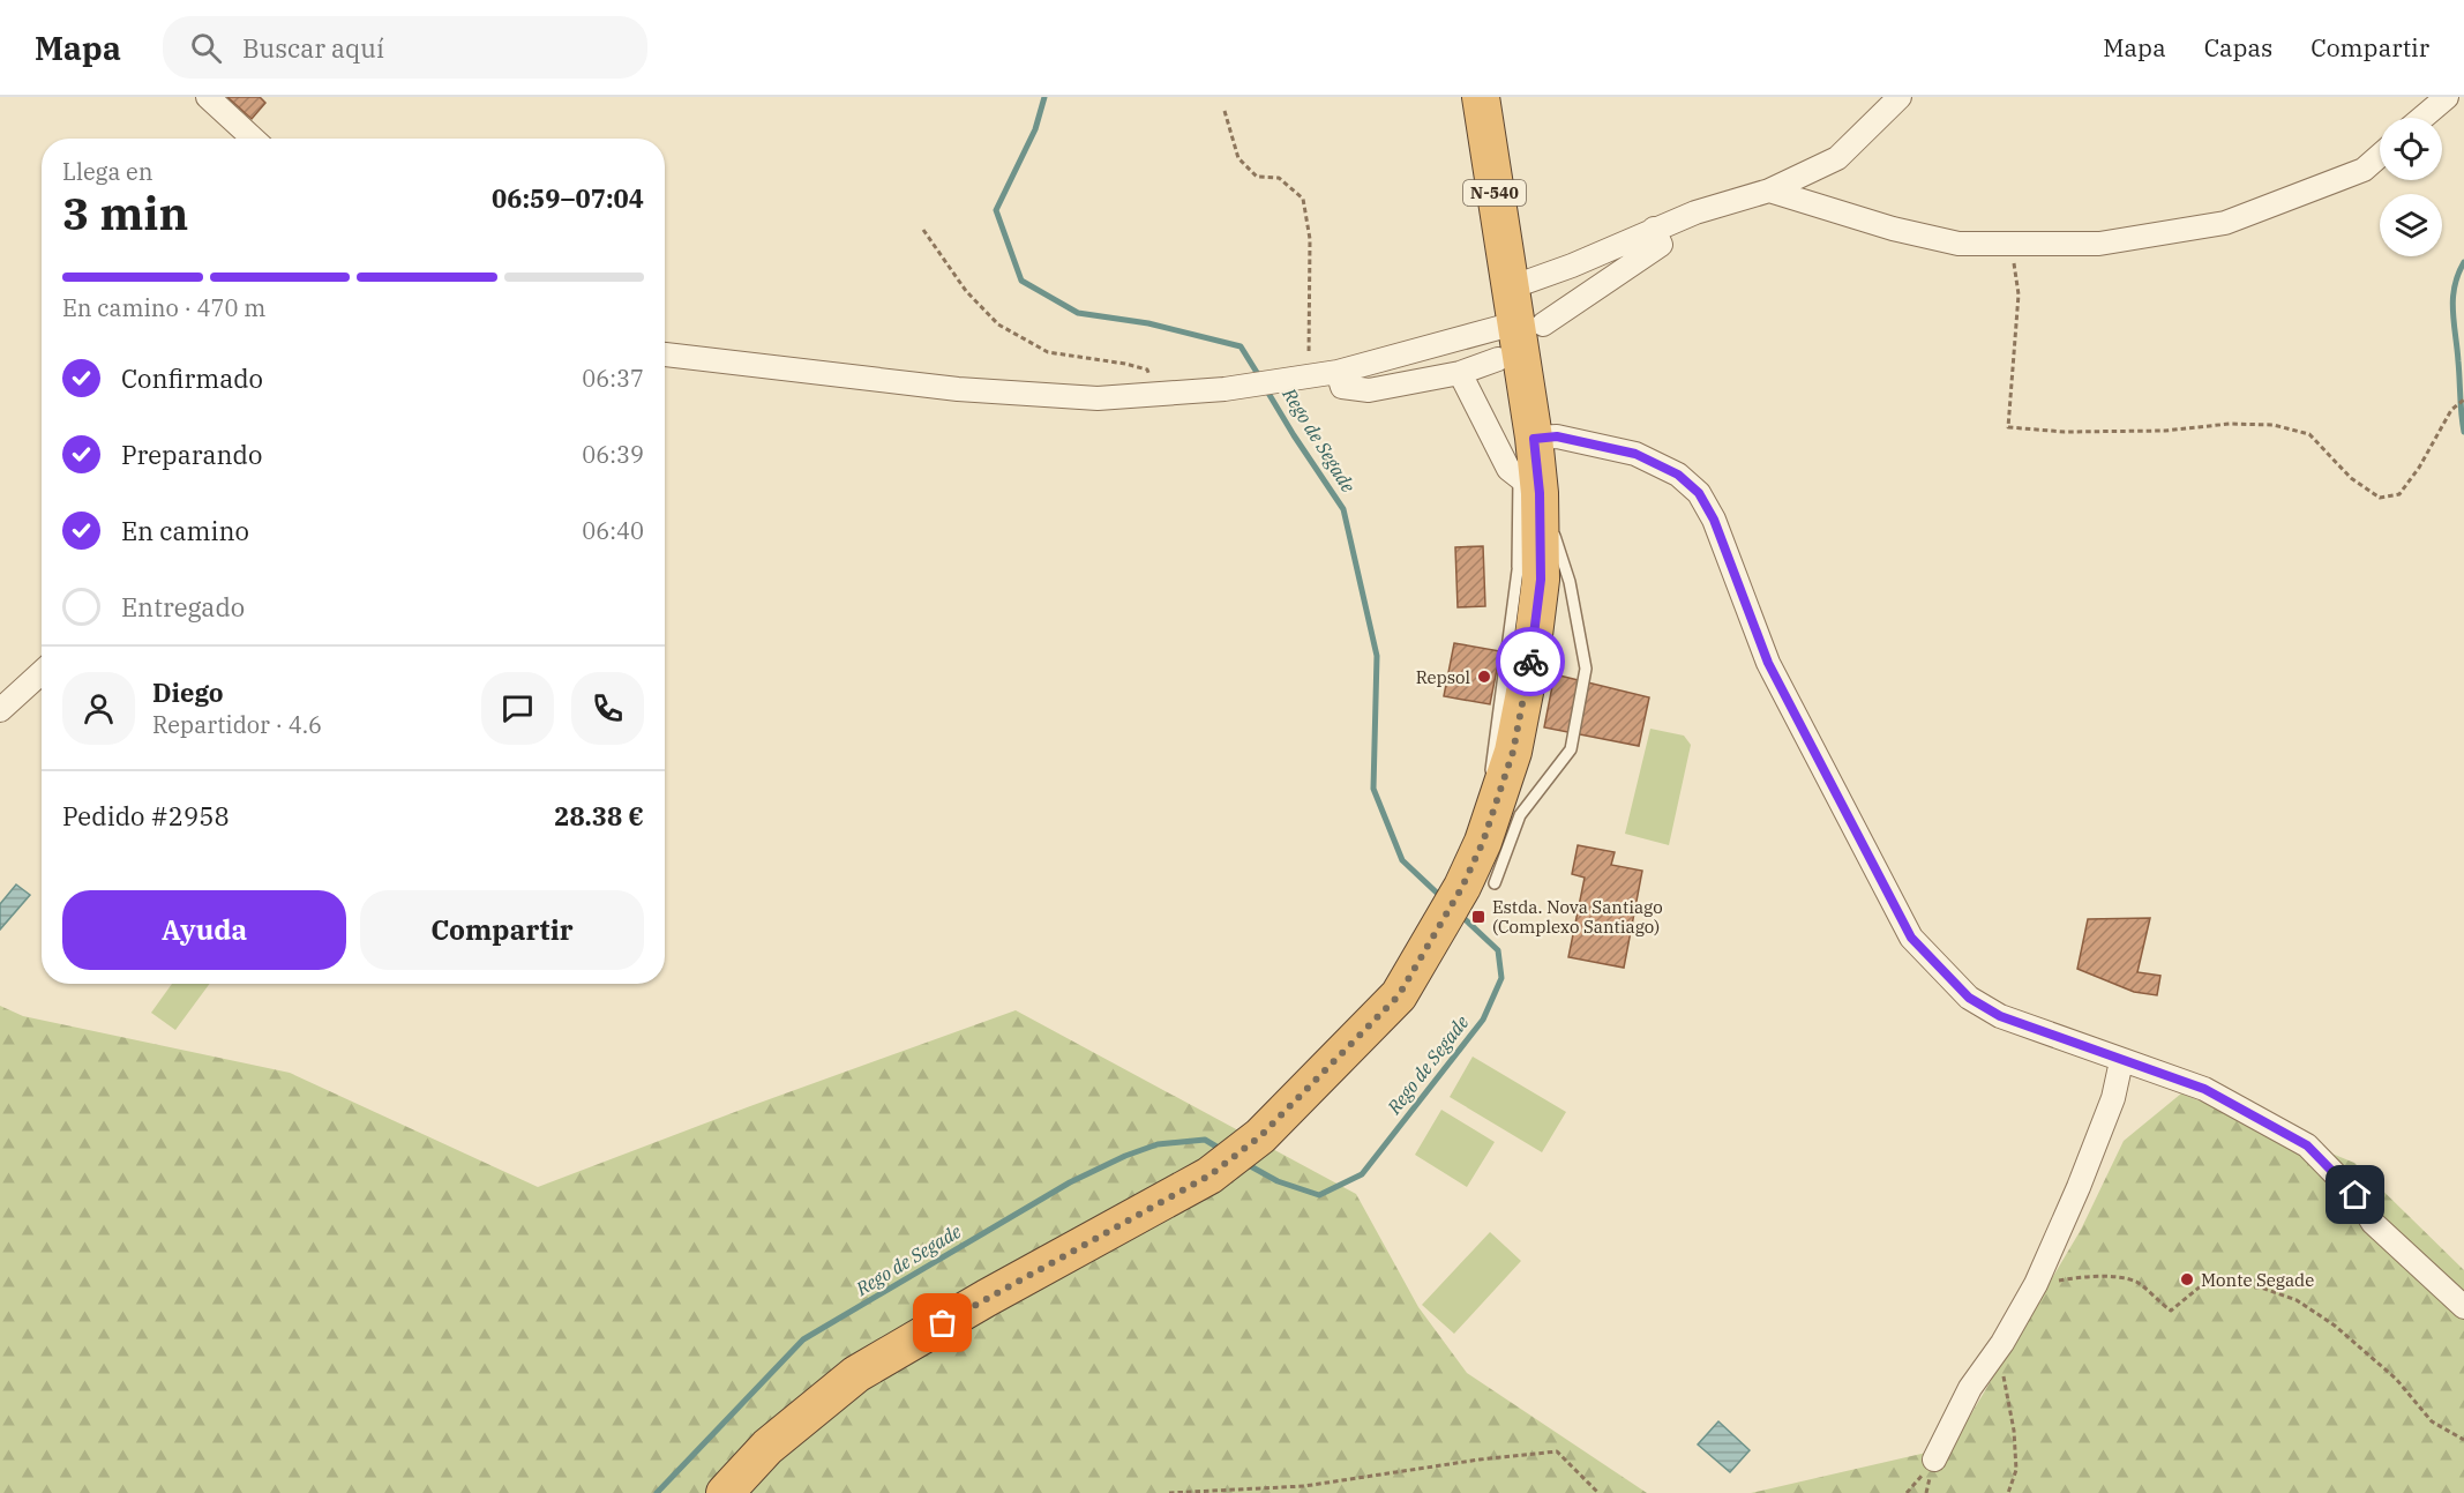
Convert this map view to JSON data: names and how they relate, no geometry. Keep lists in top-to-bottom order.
{
  "streets": {
    "highway": ["N-540"]
  },
  "water": ["Rego de Segade"],
  "places": {
    "other": ["Repsol", "Monte Segade"],
    "transit": ["Estda. Nova Santiago (Complexo Santiago)"]
  },
  "page": {
    "header": "Mapa",
    "search": "Buscar aquí",
    "nav": ["Mapa", "Capas", "Compartir"],
    "heading": ["3 min", "Llega en", "06:59–07:04"],
    "panel": [
      "Diego",
      "Repartidor · 4.6",
      "Pedido #2958",
      "28.38 €"
    ],
    "bar": "En camino · 470 m",
    "list": [
      ["Confirmado", "06:37"],
      ["Preparando", "06:39"],
      ["En camino", "06:40"],
      "Entregado"
    ],
    "buttons": ["Ayuda", "Compartir"]
  }
}
